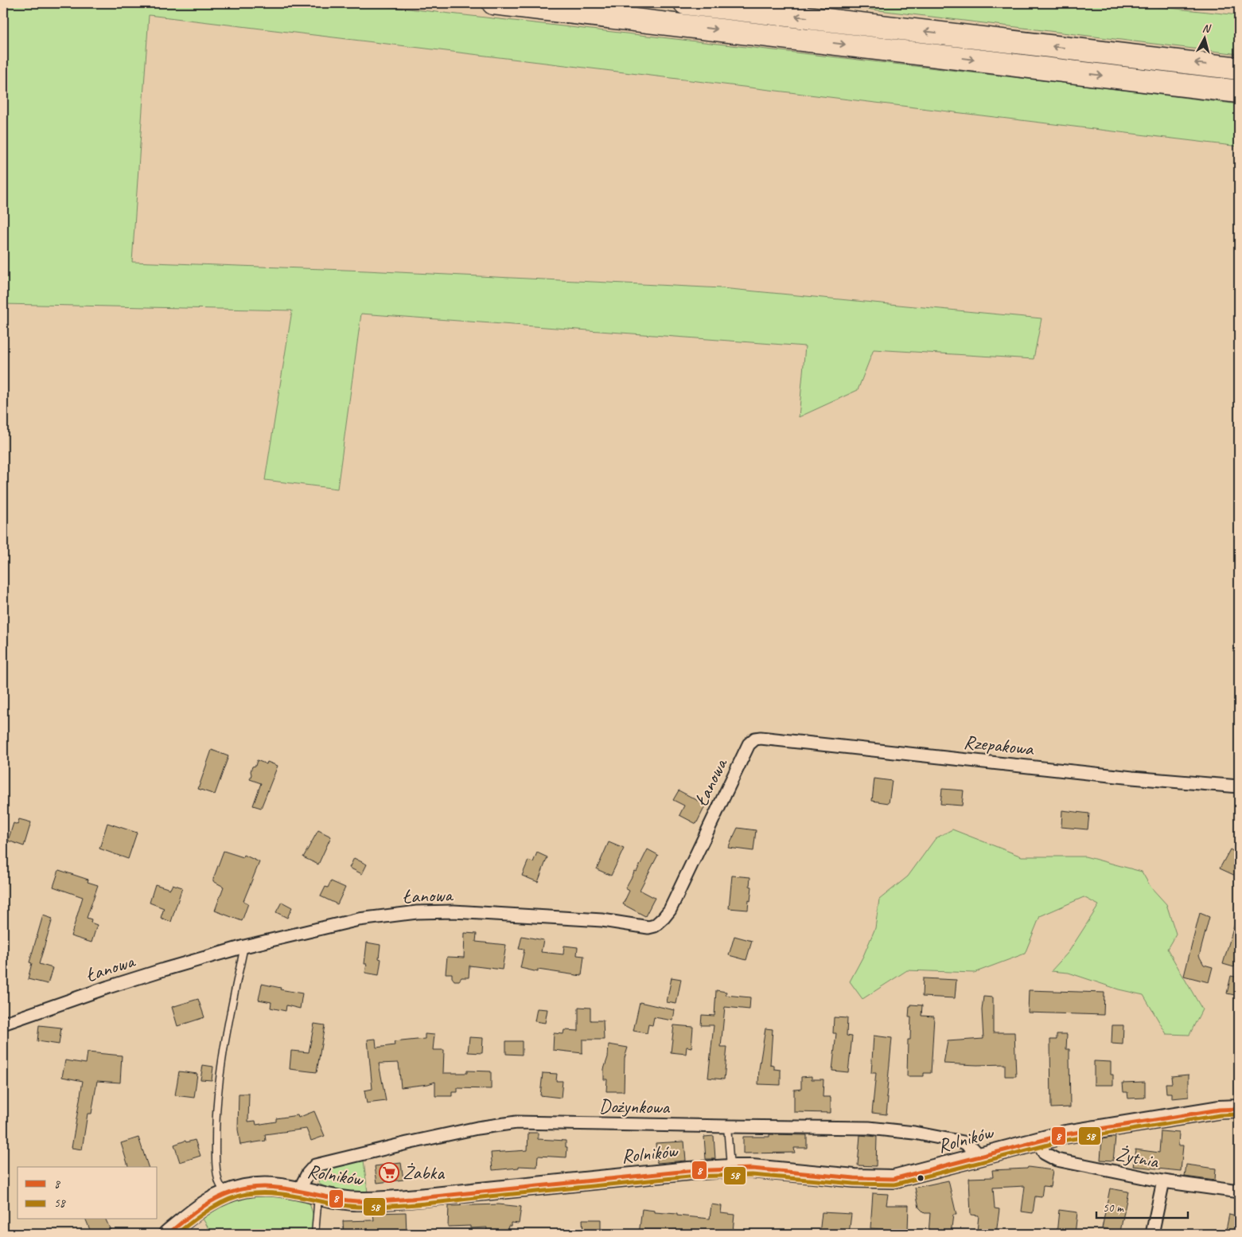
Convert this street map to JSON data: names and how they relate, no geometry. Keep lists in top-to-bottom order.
{
  "streets": {
    "street": [
      "Rzepakowa",
      "Łanowa",
      "Dożynkowa",
      "Rolników",
      "Żytnia"
    ]
  },
  "crossings": [
    ["Rzepakowa", "Łanowa"],
    ["Dożynkowa", "Rolników"],
    ["Rolników", "Żytnia"]
  ],
  "places": {
    "supermarket": ["Żabka"]
  },
  "lines": ["transit line 8", "transit line 58"],
  "legend": ["8", "58"],
  "scale_bar": "50 m",
  "north": "top"
}
